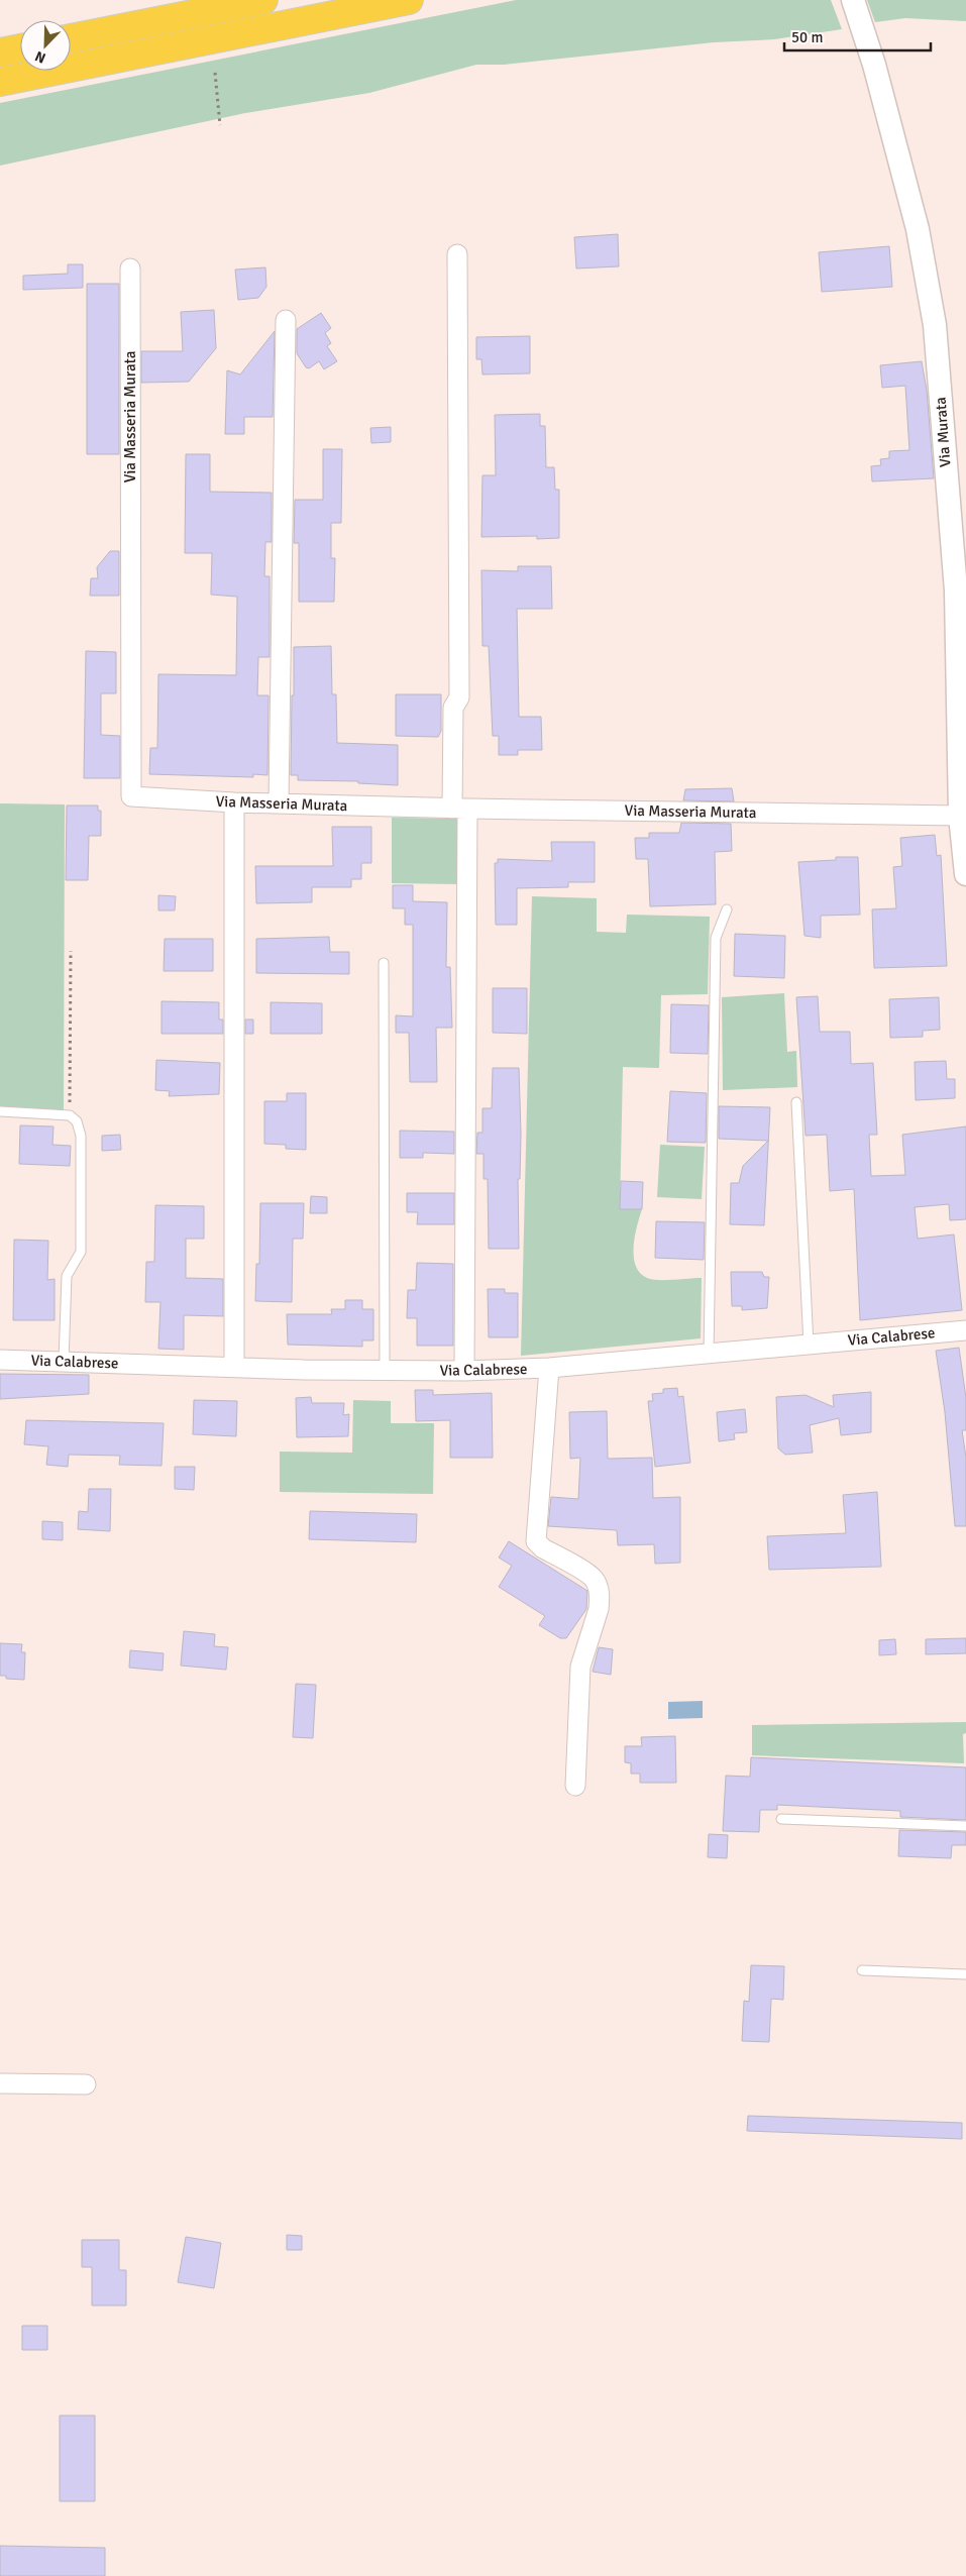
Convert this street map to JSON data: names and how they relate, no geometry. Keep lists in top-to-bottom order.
{
  "streets": {
    "street": ["Via Masseria Murata", "Via Murata", "Via Calabrese"]
  },
  "crossings": [
    ["Via Masseria Murata", "Via Murata"]
  ],
  "scale_bar": "50 m",
  "north": "bottom left"
}
